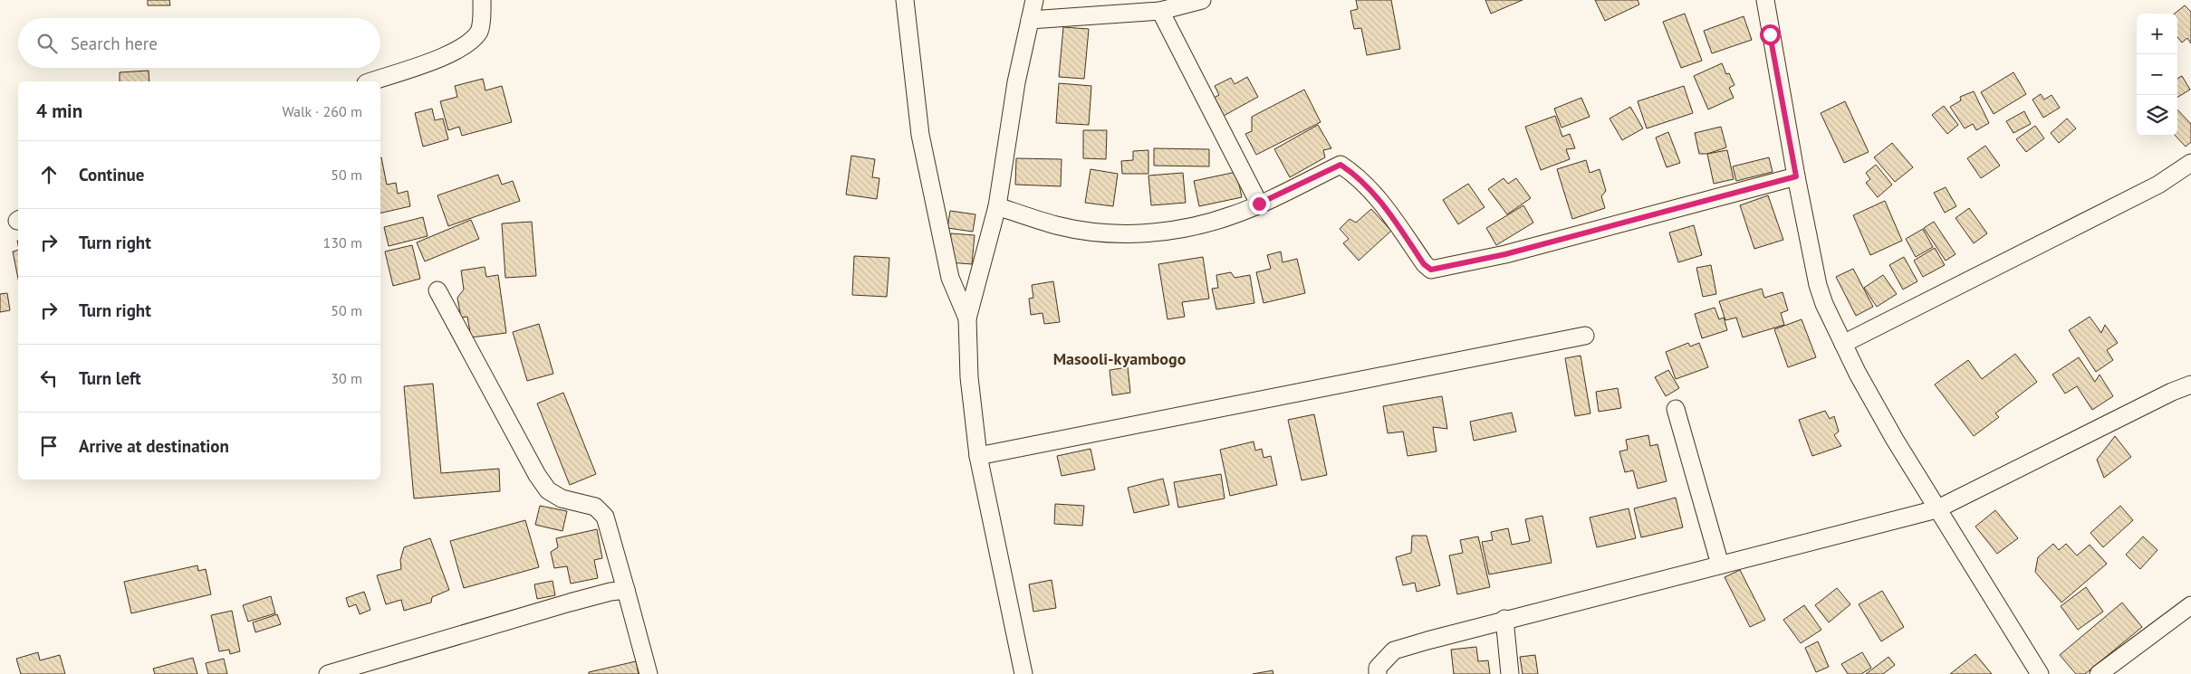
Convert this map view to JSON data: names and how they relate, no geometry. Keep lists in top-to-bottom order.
{
  "districts": ["Masooli-kyambogo"],
  "page": {
    "map_buttons": ["+", "−"],
    "search": "Search here",
    "heading": ["4 min", "Walk · 260 m"],
    "list": [
      ["Continue", "50 m"],
      ["Turn right", "130 m"],
      ["Turn right", "50 m"],
      ["Turn left", "30 m"],
      "Arrive at destination"
    ]
  }
}
